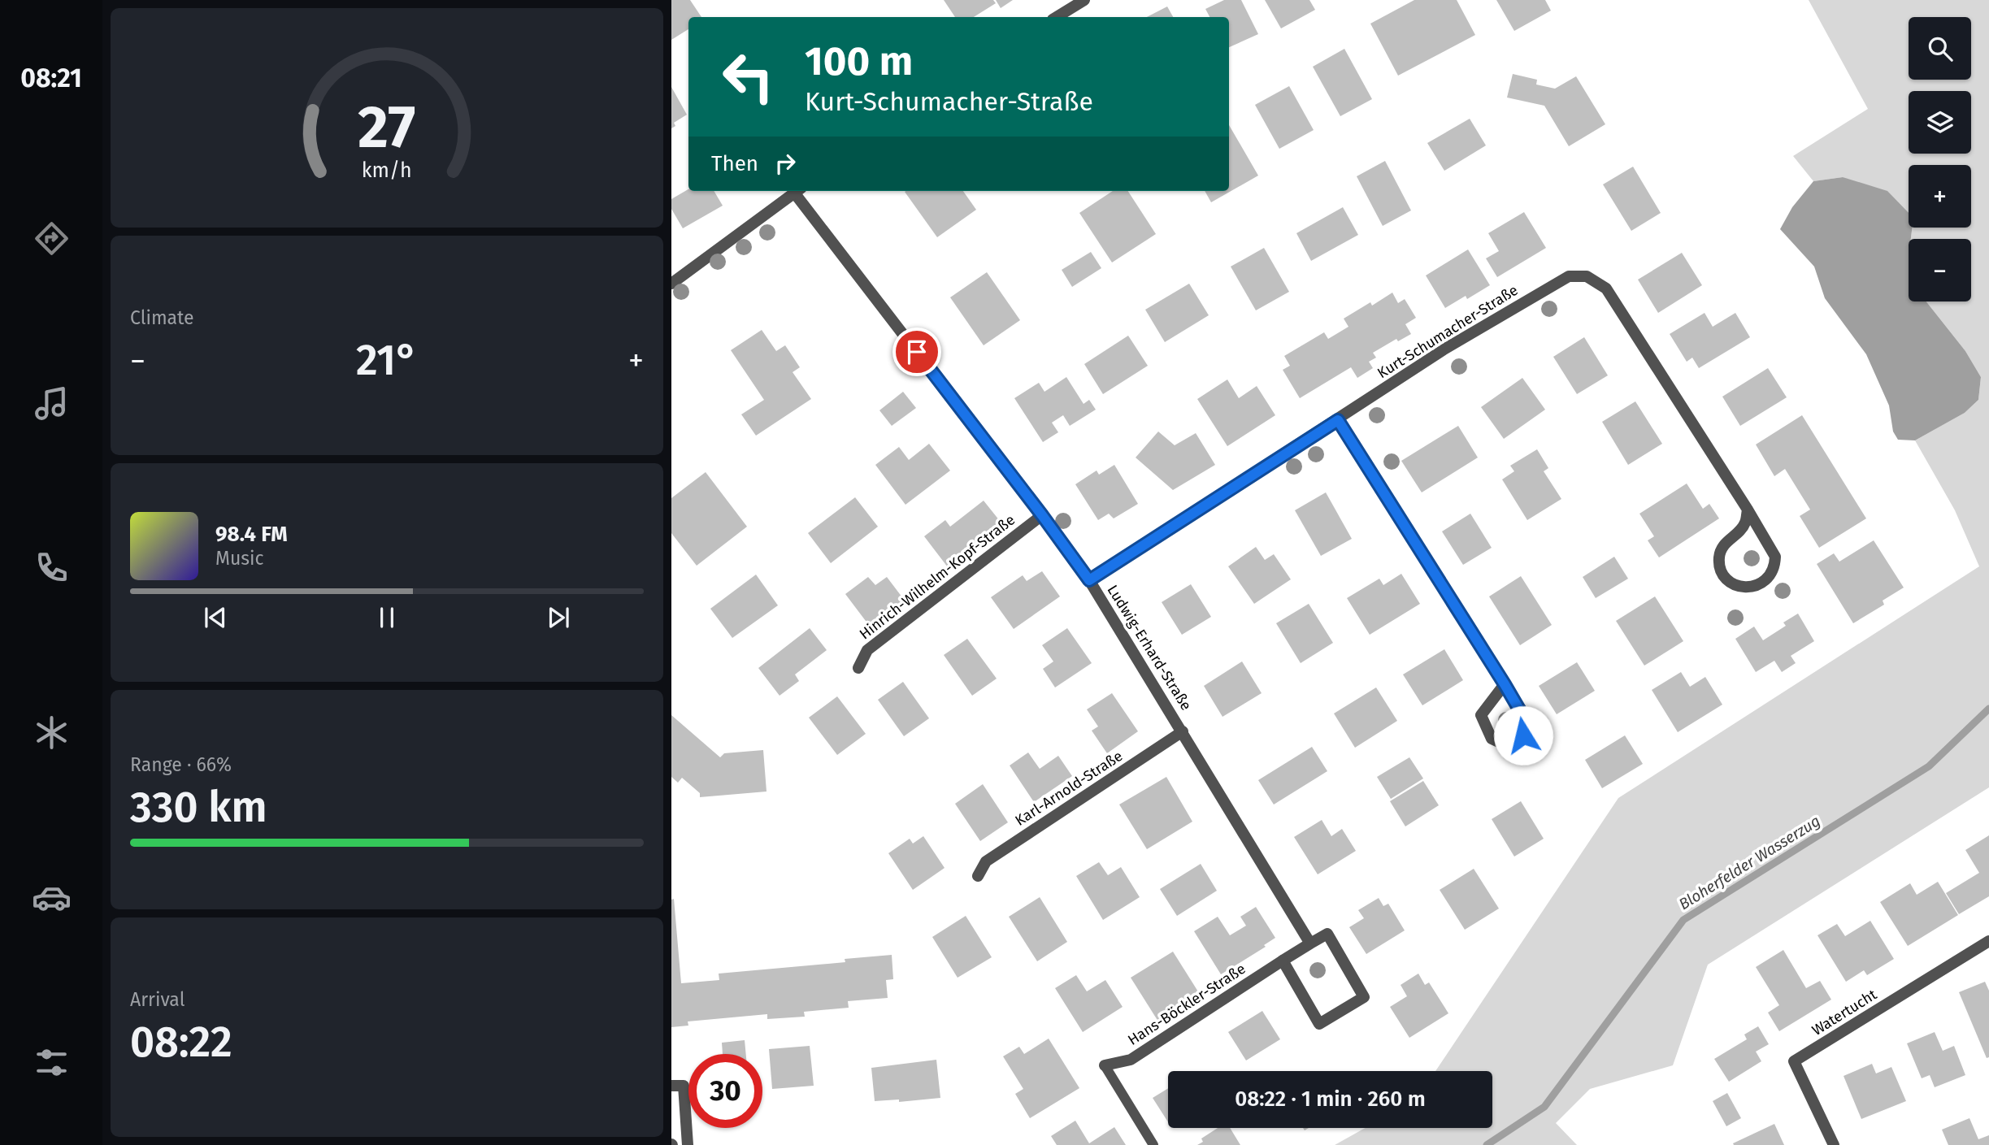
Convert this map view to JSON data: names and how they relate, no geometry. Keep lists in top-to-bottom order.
{
  "streets": {
    "street": [
      "Kurt-Schumacher-Straße",
      "Hinrich-Wilhelm-Kopf-Straße",
      "Ludwig-Erhard-Straße",
      "Karl-Arnold-Straße",
      "Hans-Böckler-Straße",
      "Watertucht"
    ]
  },
  "crossings": [
    ["Kurt-Schumacher-Straße", "Ludwig-Erhard-Straße"],
    ["Hinrich-Wilhelm-Kopf-Straße", "Ludwig-Erhard-Straße"],
    ["Ludwig-Erhard-Straße", "Karl-Arnold-Straße"]
  ],
  "water": ["Bloherfelder Wasserzug"],
  "page": {
    "tabs": "08:21",
    "map_buttons": ["+", "−"],
    "turn": ["100 m", "Kurt-Schumacher-Straße"],
    "then": "Then",
    "tile": [
      "Climate",
      ["Range · 66%", "330 km"],
      ["Arrival", "08:22"]
    ],
    "heat": ["−", "21°", "+"],
    "song": ["98.4 FM", "Music"],
    "limit": "30",
    "trip": "08:22 · 1 min · 260 m",
    "gauge": ["27", "km/h"]
  }
}
